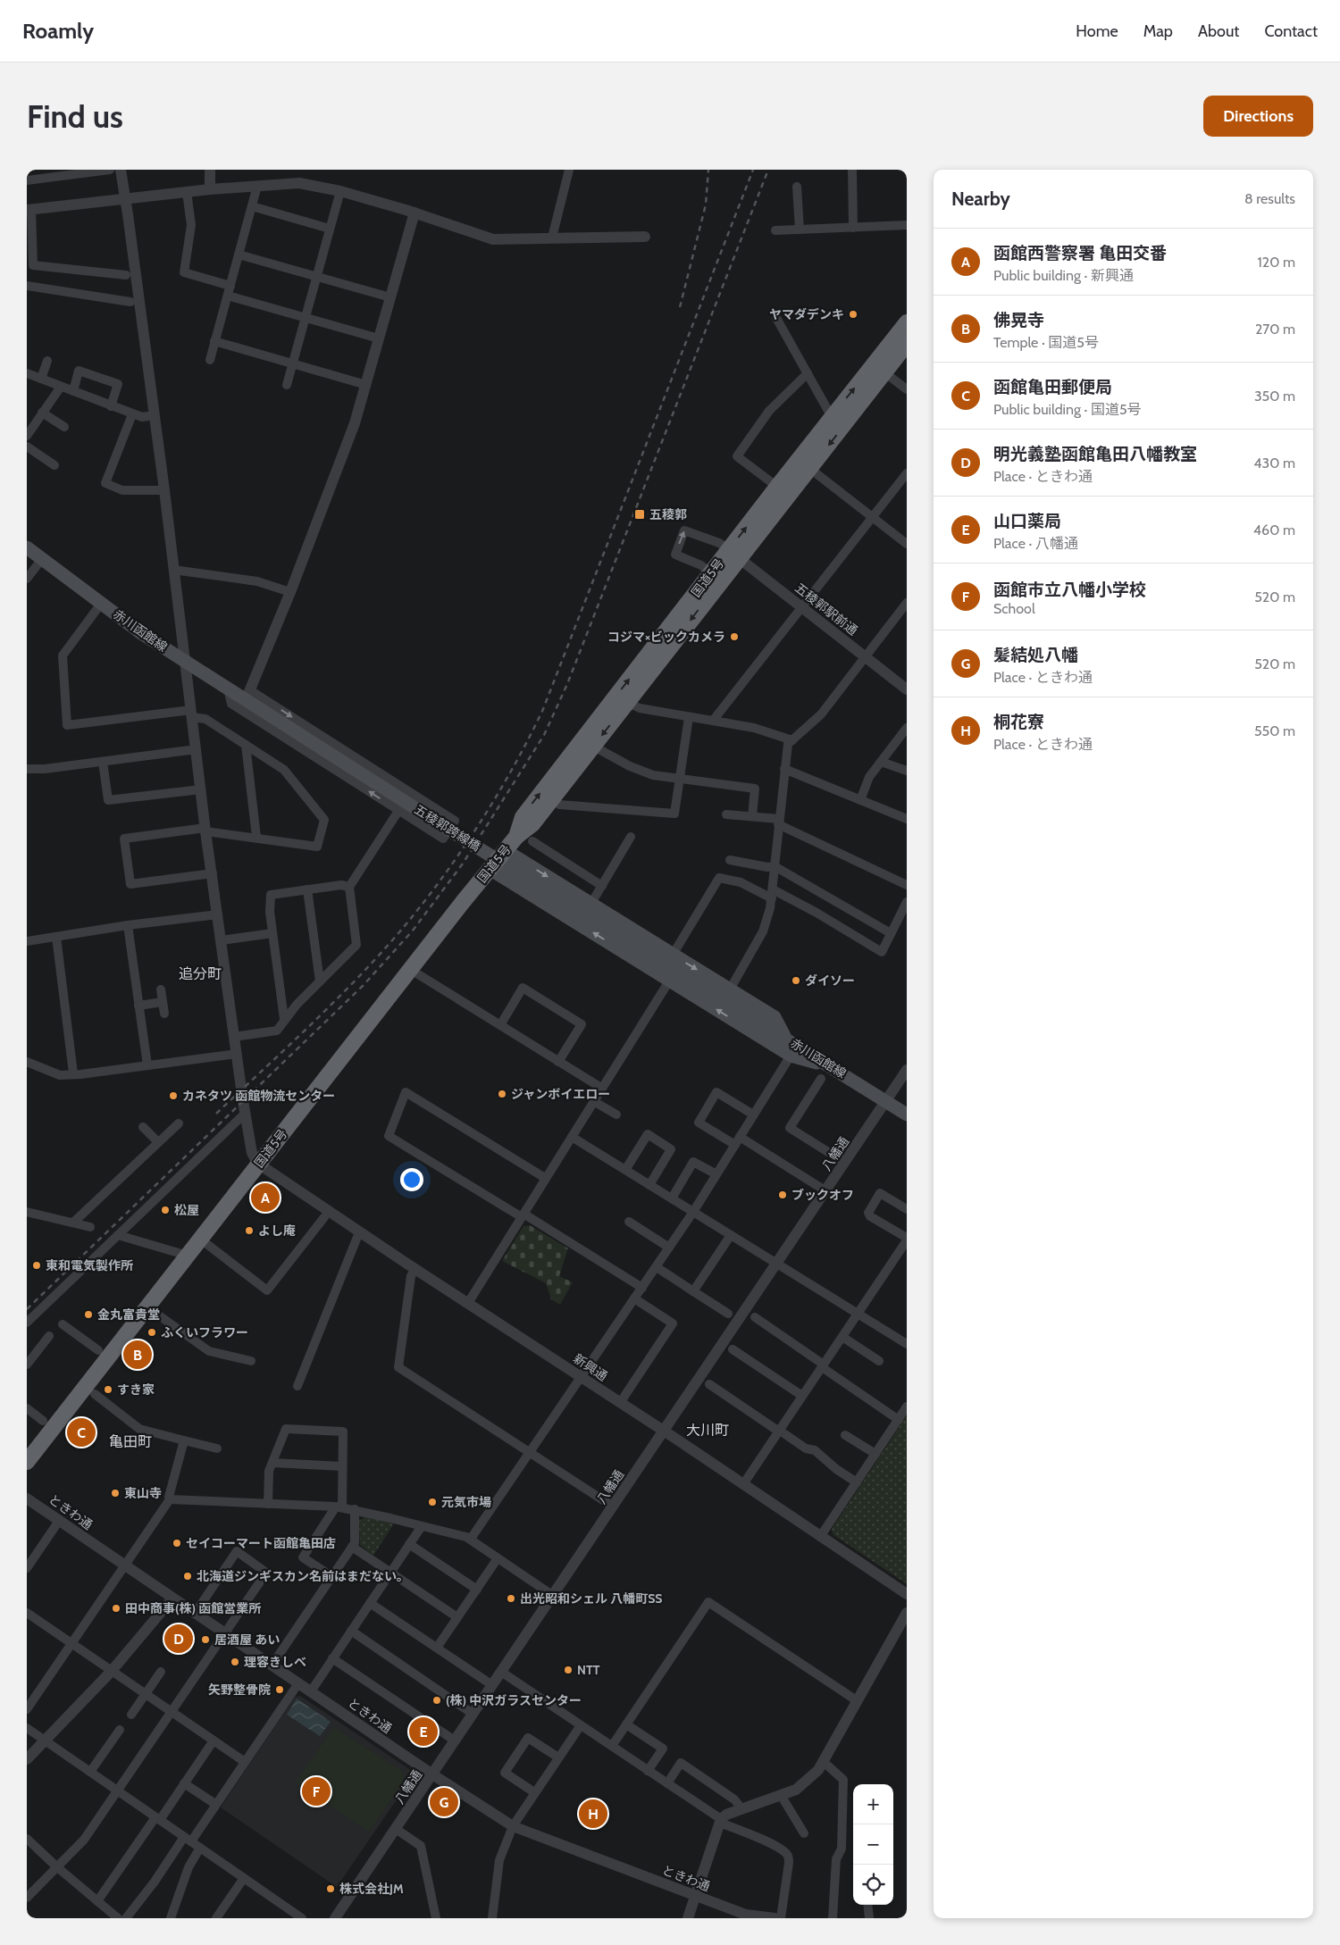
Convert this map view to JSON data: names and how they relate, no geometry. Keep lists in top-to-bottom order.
{
  "streets": {
    "highway": ["国道5号"],
    "main road": ["赤川函館線", "五稜郭跨線橋"],
    "street": [
      "五稜郭駅前通",
      "八幡通",
      "新興通",
      "ときわ通"
    ]
  },
  "crossings": [
    ["国道5号", "五稜郭駅前通"],
    ["国道5号", "新興通"],
    ["赤川函館線", "五稜郭跨線橋"],
    ["赤川函館線", "八幡通"],
    ["八幡通", "新興通"],
    ["八幡通", "ときわ通"]
  ],
  "districts": ["追分町", "大川町", "亀田町"],
  "places": {
    "other": [
      "ヤマダデンキ",
      "コジマ×ビックカメラ",
      "ダイソー",
      "ジャンボイエロー",
      "カネタツ 函館物流センター",
      "ブックオフ",
      "松屋",
      "よし庵",
      "東和電気製作所",
      "金丸富貴堂",
      "ふくいフラワー",
      "すき家",
      "東山寺",
      "元気市場",
      "セイコーマート函館亀田店",
      "北海道ジンギスカン名前はまだない。",
      "出光昭和シェル 八幡町SS",
      "田中商事(株) 函館営業所",
      "居酒屋 あい",
      "理容きしべ",
      "NTT",
      "矢野整骨院",
      "(株) 中沢ガラスセンター",
      "株式会社JM"
    ],
    "transit": ["五稜郭"]
  },
  "page": {
    "header": "Roamly",
    "nav": [
      "Home",
      "Map",
      "About",
      "Contact"
    ],
    "buttons": "Directions",
    "title": "Find us",
    "heading": ["Nearby", "8 results"],
    "list": [
      {
        "mark": "A",
        "name": "函館西警察署 亀田交番",
        "note": "Public building · 新興通",
        "value": "120 m"
      },
      {
        "mark": "B",
        "name": "佛晃寺",
        "note": "Temple · 国道5号",
        "value": "270 m"
      },
      {
        "mark": "C",
        "name": "函館亀田郵便局",
        "note": "Public building · 国道5号",
        "value": "350 m"
      },
      {
        "mark": "D",
        "name": "明光義塾函館亀田八幡教室",
        "note": "Place · ときわ通",
        "value": "430 m"
      },
      {
        "mark": "E",
        "name": "山口薬局",
        "note": "Place · 八幡通",
        "value": "460 m"
      },
      {
        "mark": "F",
        "name": "函館市立八幡小学校",
        "note": "School",
        "value": "520 m"
      },
      {
        "mark": "G",
        "name": "髪結処八幡",
        "note": "Place · ときわ通",
        "value": "520 m"
      },
      {
        "mark": "H",
        "name": "桐花寮",
        "note": "Place · ときわ通",
        "value": "550 m"
      }
    ],
    "pins": [
      "A",
      "B",
      "C",
      "D",
      "E",
      "F",
      "G",
      "H"
    ],
    "map_buttons": ["+", "−"]
  }
}
